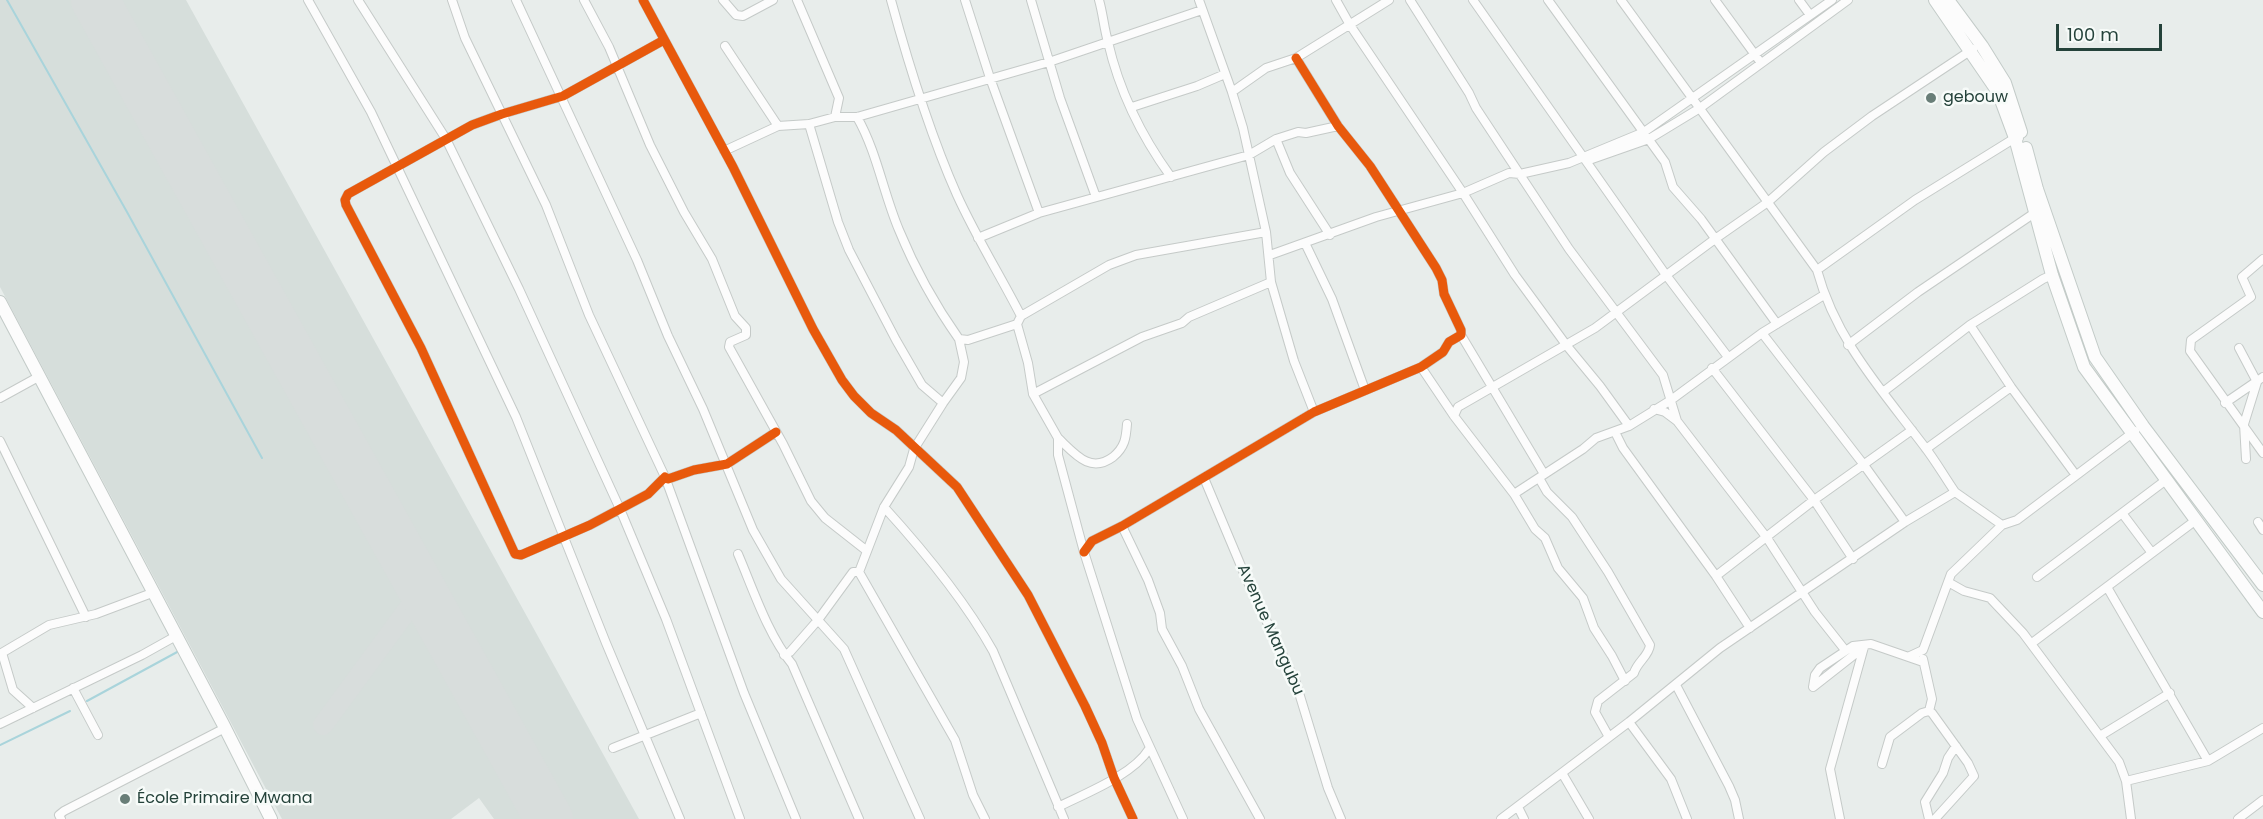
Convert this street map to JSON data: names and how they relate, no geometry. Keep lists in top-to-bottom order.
{
  "streets": {
    "street": ["Avenue Mangubu"]
  },
  "places": ["gebouw", "École Primaire Mwana"],
  "scale_bar": "100 m"
}
